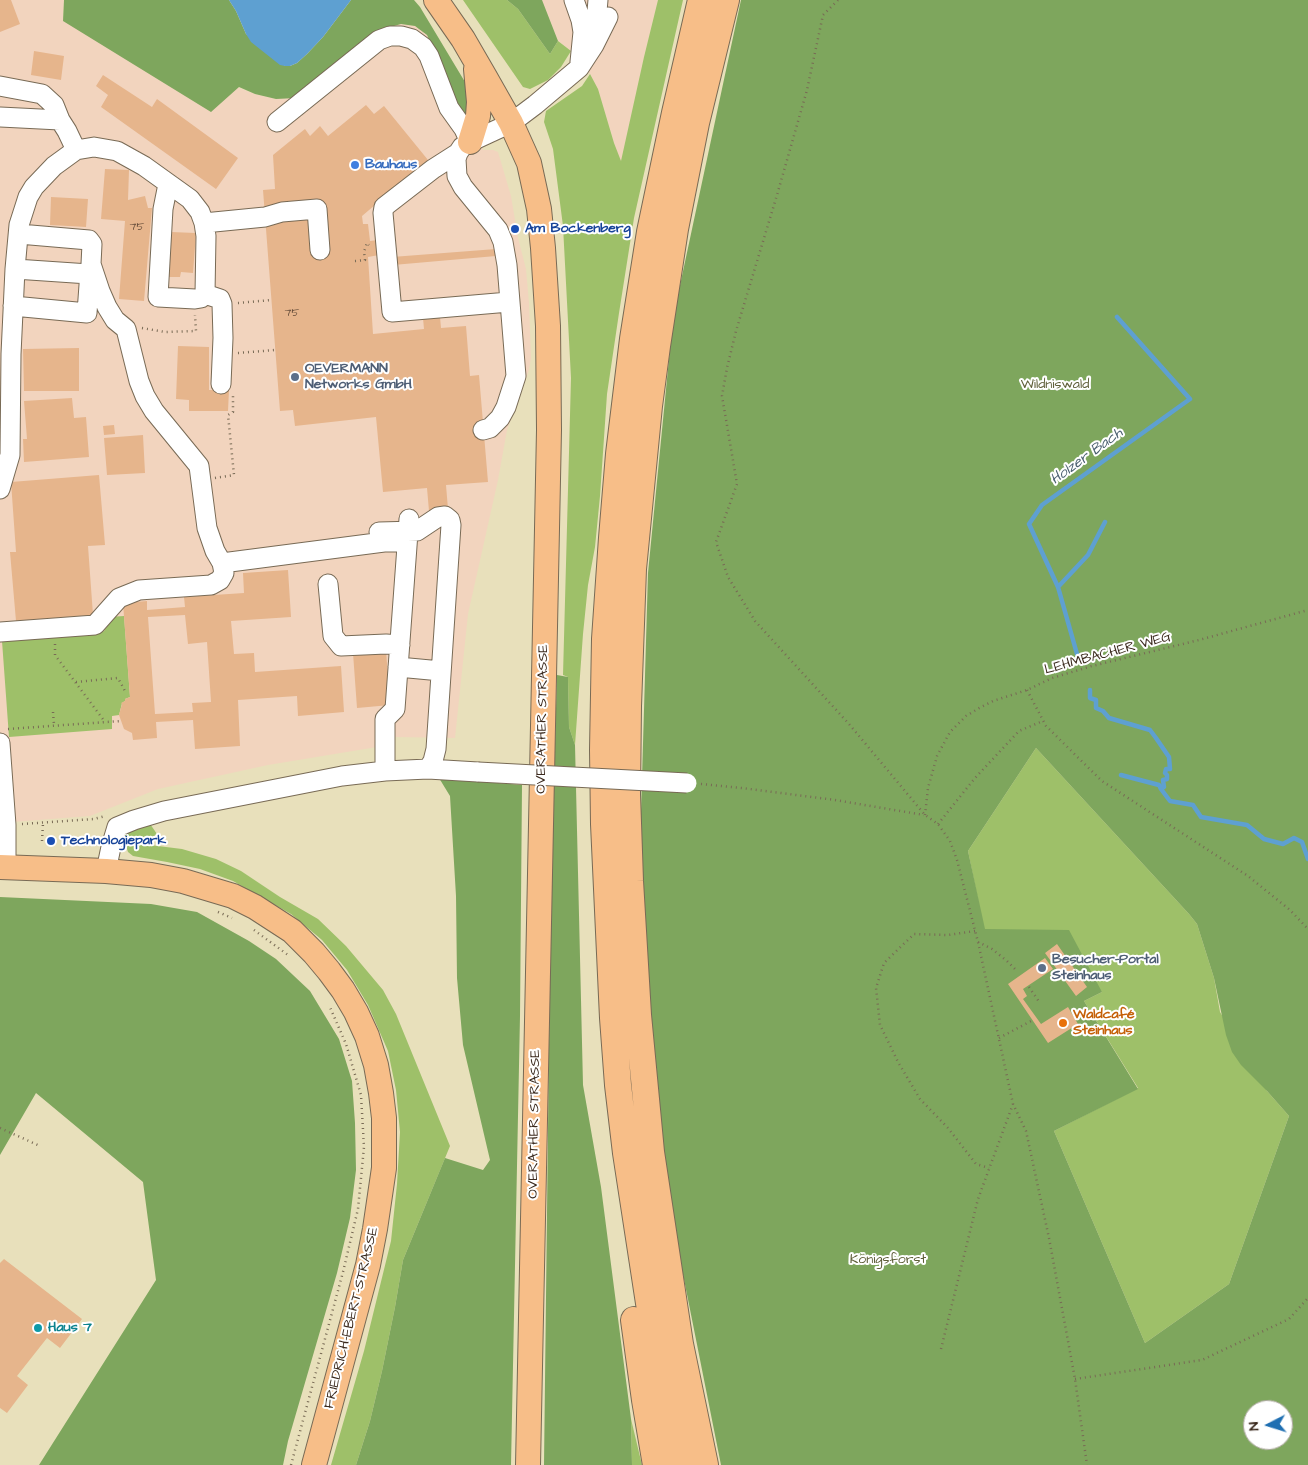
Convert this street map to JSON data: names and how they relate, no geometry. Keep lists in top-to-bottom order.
{
  "streets": {
    "main road": ["OVERATHER STRASSE", "FRIEDRICH-EBERT-STRASSE"],
    "path": ["LEHMBACHER WEG"]
  },
  "water": ["Holzer Bach"],
  "parks": ["Wildniswald", "Königsforst"],
  "places": [
    "Bauhaus",
    "Am Bockenberg",
    "OEVERMANN Networks GmbH",
    "Technologiepark",
    "Besucher-Portal Steinhaus",
    "Waldcafé Steinhaus",
    "Haus 7"
  ],
  "house_numbers": ["75", "75"],
  "north": "left"
}
